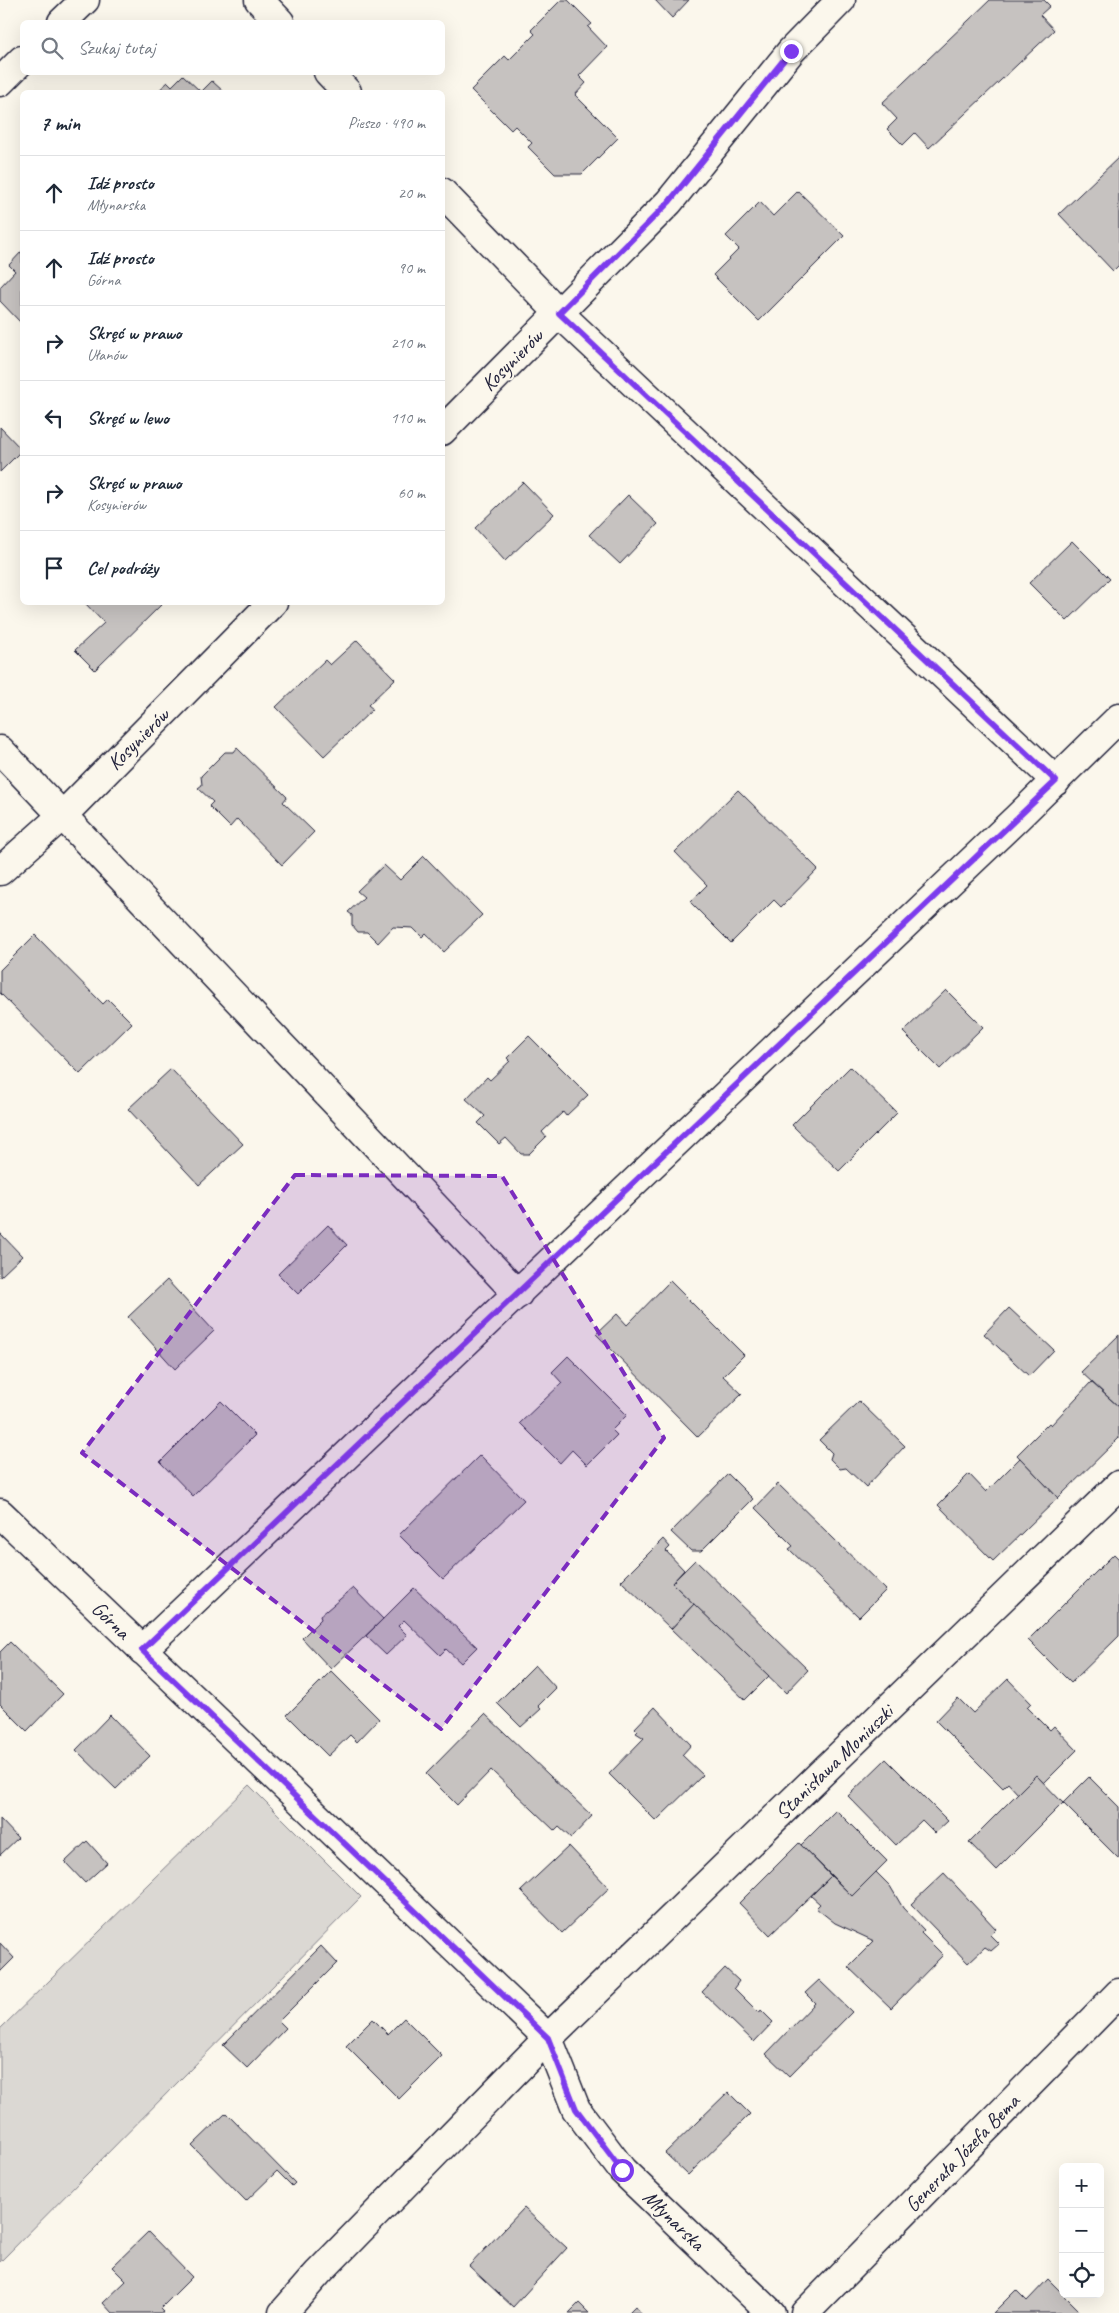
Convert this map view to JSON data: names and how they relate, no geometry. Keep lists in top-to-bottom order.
{
  "streets": {
    "street": [
      "Kosynierów",
      "Górna",
      "Stanisława Moniuszki",
      "Generała Józefa Bema",
      "Młynarska"
    ]
  },
  "crossings": [
    ["Górna", "Stanisława Moniuszki"],
    ["Górna", "Młynarska"],
    ["Stanisława Moniuszki", "Młynarska"]
  ],
  "page": {
    "search": "Szukaj tutaj",
    "heading": ["7 min", "Pieszo · 490 m"],
    "list": [
      ["Idź prosto", "Młynarska", "20 m"],
      ["Idź prosto", "Górna", "90 m"],
      ["Skręć w prawo", "Ułanów", "210 m"],
      ["Skręć w lewo", "110 m"],
      ["Skręć w prawo", "Kosynierów", "60 m"],
      "Cel podróży"
    ],
    "map_buttons": ["+", "−"]
  }
}
